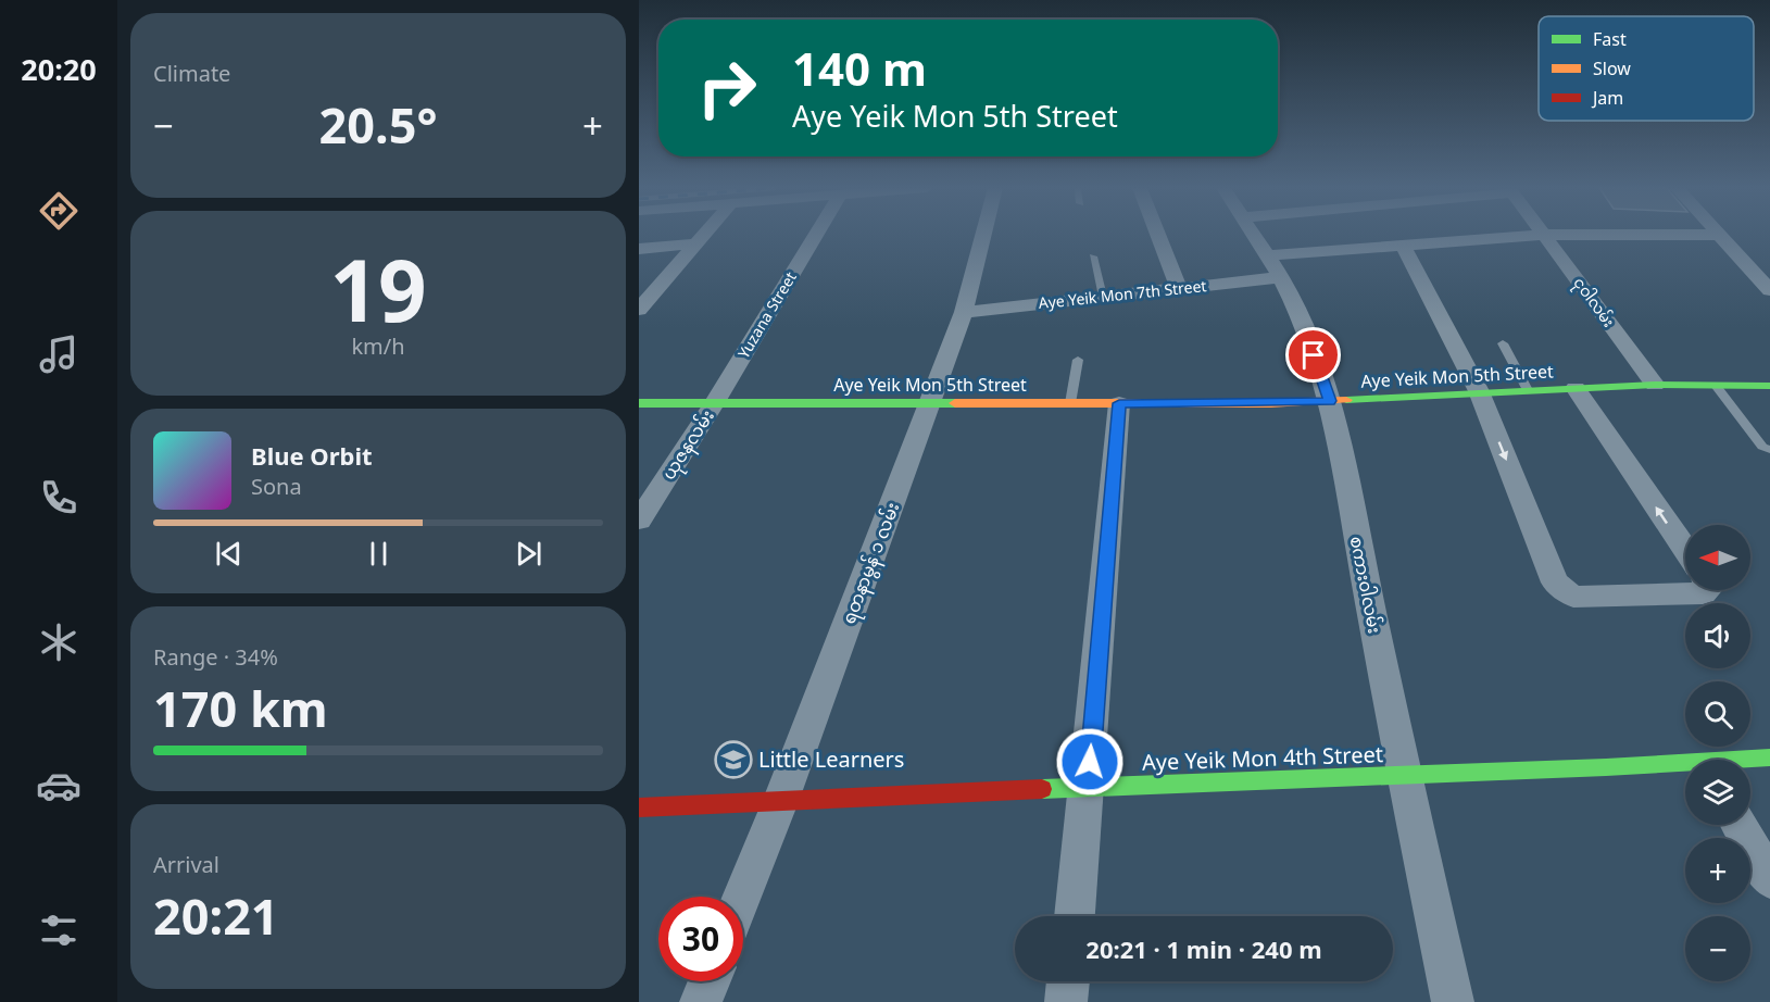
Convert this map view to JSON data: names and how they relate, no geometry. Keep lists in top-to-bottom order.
{
  "streets": {
    "street": [
      "Aye Yeik Mon 7th Street",
      "ငုဝါလမ်း",
      "Yuzana Street",
      "Aye Yeik Mon 5th Street",
      "ယုဇနလမ်း",
      "ရတနာမွန် ၁ လမ်း",
      "စကား၀ါလမ်း",
      "Aye Yeik Mon 4th Street"
    ]
  },
  "crossings": [
    ["Aye Yeik Mon 7th Street", "ရတနာမွန် ၁ လမ်း"],
    ["Aye Yeik Mon 7th Street", "စကား၀ါလမ်း"],
    ["ငုဝါလမ်း", "Aye Yeik Mon 5th Street"],
    ["Yuzana Street", "Aye Yeik Mon 5th Street"],
    ["Yuzana Street", "ယုဇနလမ်း"],
    ["Aye Yeik Mon 5th Street", "ယုဇနလမ်း"],
    ["Aye Yeik Mon 5th Street", "ရတနာမွန် ၁ လမ်း"],
    ["Aye Yeik Mon 5th Street", "စကား၀ါလမ်း"],
    ["ရတနာမွန် ၁ လမ်း", "Aye Yeik Mon 4th Street"],
    ["စကား၀ါလမ်း", "Aye Yeik Mon 4th Street"]
  ],
  "places": {
    "school or university": ["Little Learners"]
  },
  "legend": ["Fast", "Slow", "Jam"],
  "north": "left",
  "page": {
    "tabs": "20:20",
    "tile": [
      "Climate",
      ["19", "km/h"],
      ["Range · 34%", "170 km"],
      ["Arrival", "20:21"]
    ],
    "turn": ["140 m", "Aye Yeik Mon 5th Street"],
    "heat": ["−", "20.5°", "+"],
    "song": ["Blue Orbit", "Sona"],
    "map_buttons": ["+", "−"],
    "limit": "30",
    "trip": "20:21 · 1 min · 240 m"
  }
}
